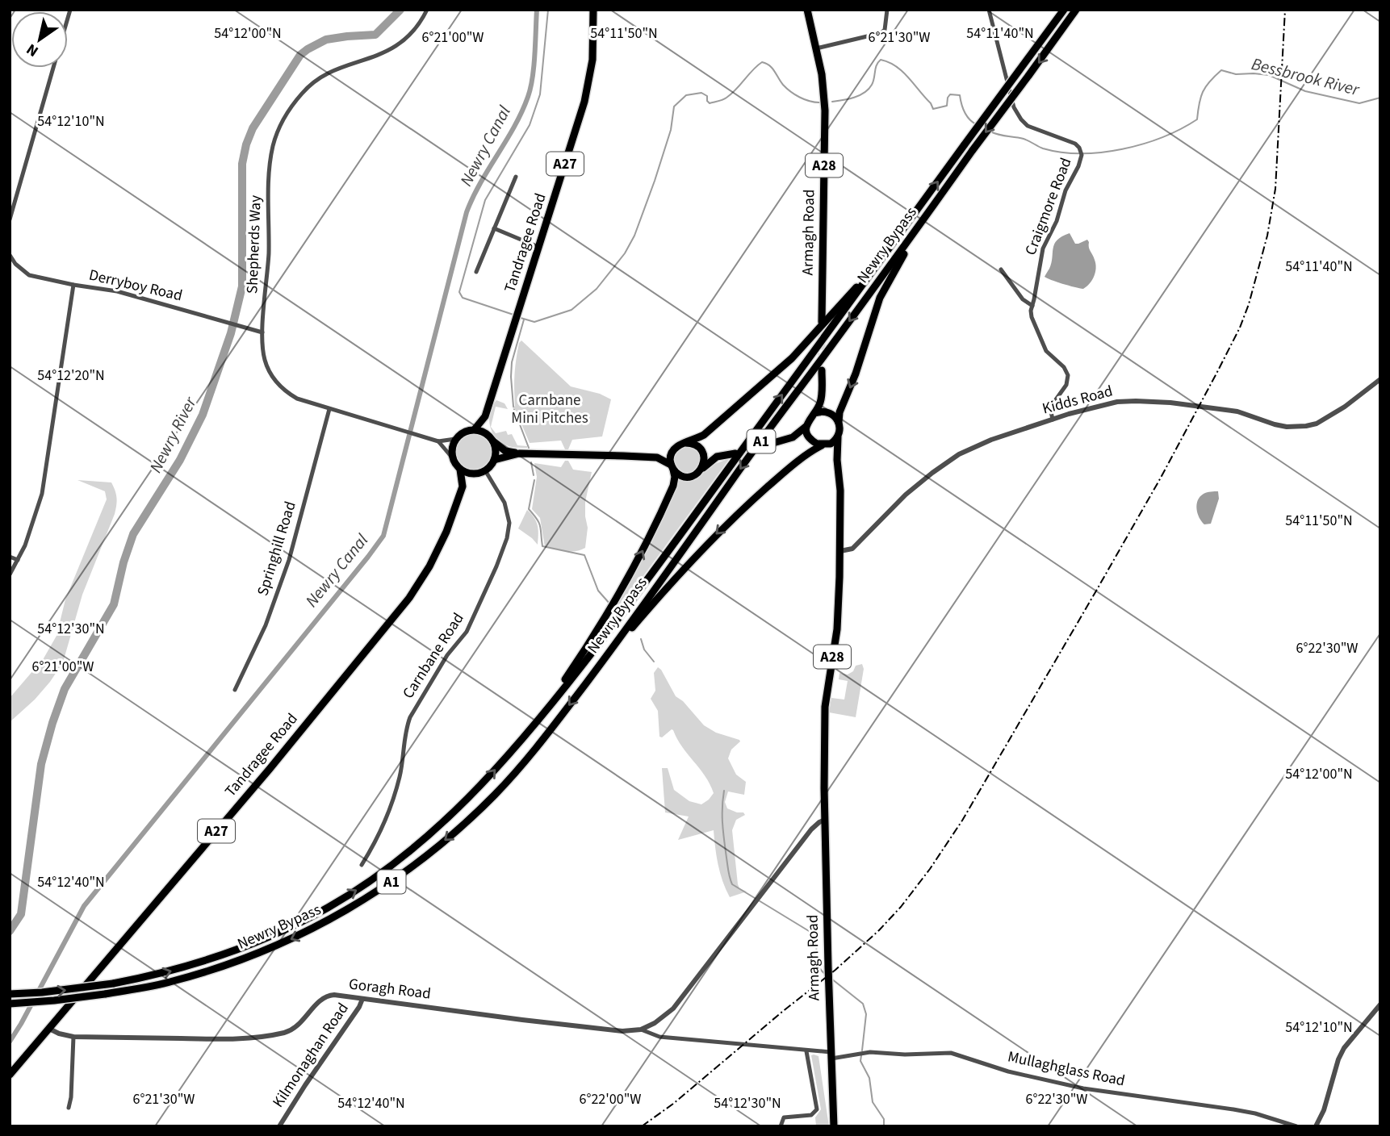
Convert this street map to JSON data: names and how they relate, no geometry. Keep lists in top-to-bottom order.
{
  "streets": {
    "highway": [
      "A27",
      "A28",
      "Armagh Road",
      "Tandragee Road",
      "Newry Bypass",
      "A1"
    ],
    "street": [
      "Craigmore Road",
      "Shepherds Way",
      "Derryboy Road",
      "Kidds Road",
      "Springhill Road",
      "Carnbane Road",
      "Goragh Road",
      "Kilmonaghan Road",
      "Mullaghglass Road"
    ]
  },
  "crossings": [
    ["A27", "Tandragee Road"],
    ["A27", "Shepherds Way"],
    ["A27", "Carnbane Road"],
    ["A28", "Armagh Road"],
    ["A28", "Kidds Road"],
    ["Armagh Road", "Kidds Road"],
    ["Armagh Road", "Goragh Road"],
    ["Armagh Road", "Mullaghglass Road"],
    ["Tandragee Road", "Shepherds Way"],
    ["Tandragee Road", "Carnbane Road"],
    ["Tandragee Road", "Goragh Road"],
    ["Shepherds Way", "Derryboy Road"],
    ["Shepherds Way", "Springhill Road"],
    ["Shepherds Way", "Carnbane Road"],
    ["Goragh Road", "Kilmonaghan Road"],
    ["Goragh Road", "Mullaghglass Road"]
  ],
  "water": ["Bessbrook River", "Newry Canal", "Newry River"],
  "parks": ["Carnbane Mini Pitches"],
  "north": "bottom left",
  "coordinates": [
    "54°12'00\"N",
    "54°11'50\"N",
    "54°11'40\"N",
    "6°21'00\"W",
    "6°21'30\"W",
    "54°12'10\"N",
    "54°12'20\"N",
    "54°12'30\"N",
    "6°22'30\"W",
    "54°12'40\"N",
    "6°22'00\"W"
  ]
}
